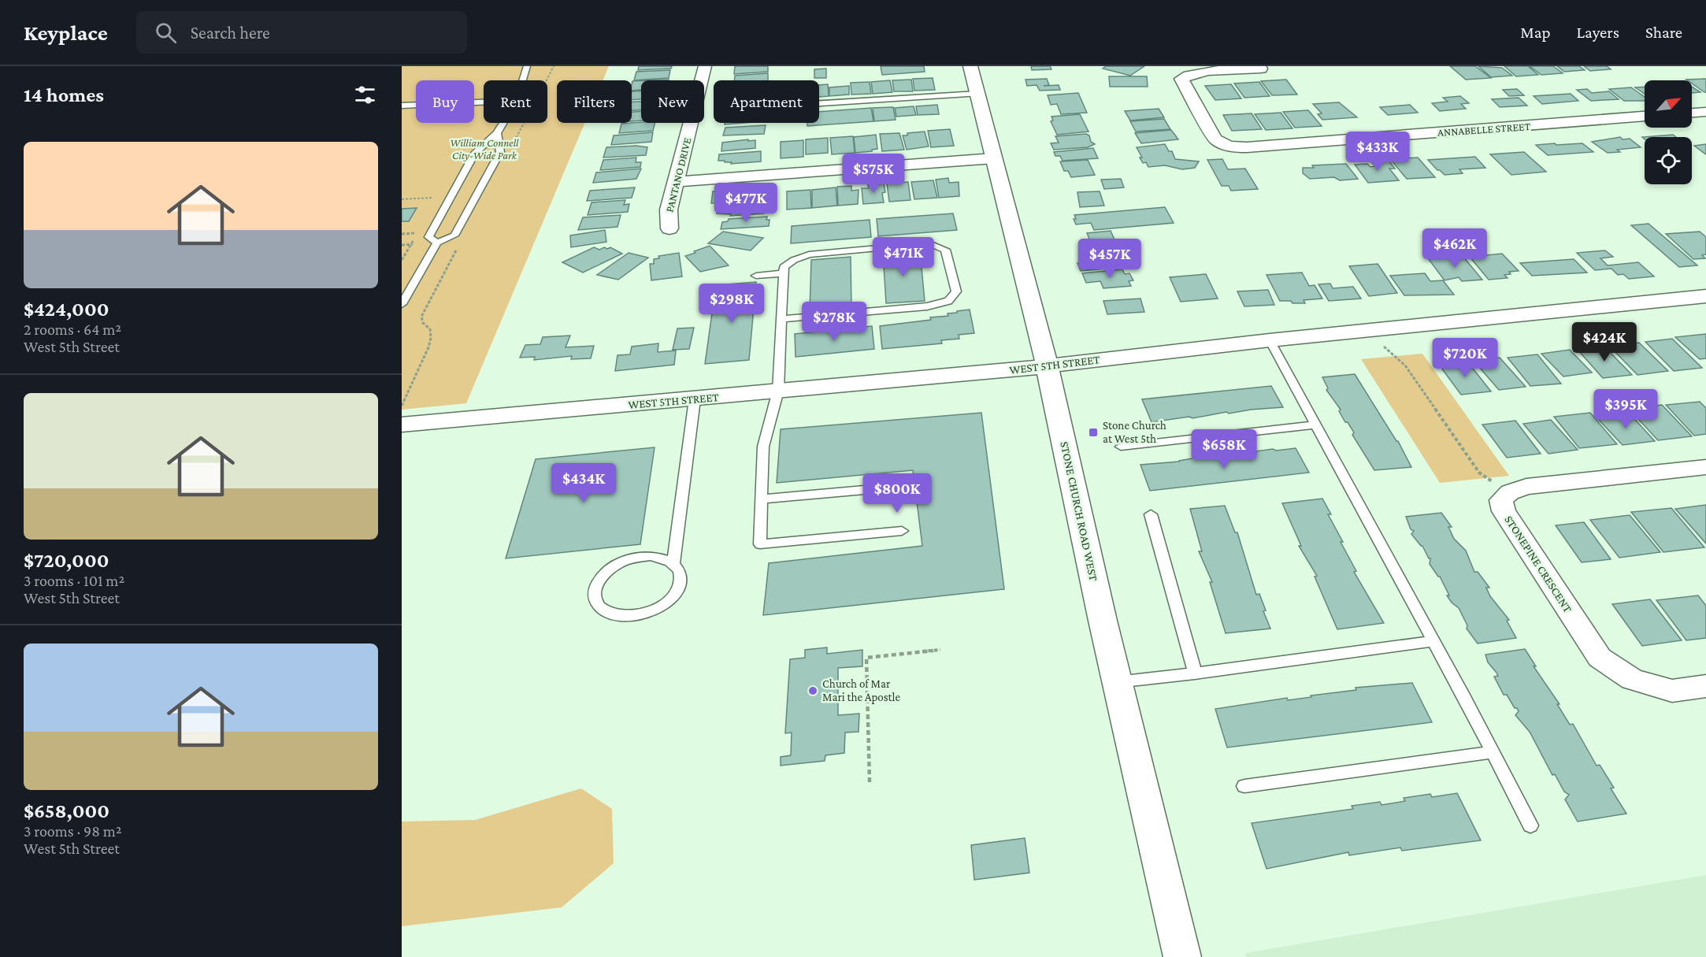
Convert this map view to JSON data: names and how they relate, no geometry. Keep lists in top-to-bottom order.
{
  "streets": {
    "main road": ["WEST 5TH STREET", "STONE CHURCH ROAD WEST"],
    "street": ["ANNABELLE STREET", "PANTANO DRIVE", "STONEPINE CRESCENT"]
  },
  "crossings": [
    ["WEST 5TH STREET", "STONE CHURCH ROAD WEST"]
  ],
  "parks": ["William Connell City-Wide Park"],
  "places": {
    "transit": ["Stone Church at West 5th"],
    "other": ["Church of Mar Mari the Apostle"]
  },
  "north": "top right",
  "page": {
    "header": "Keyplace",
    "search": "Search here",
    "nav": ["Map", "Layers", "Share"],
    "heading": "14 homes",
    "chip": [
      "Buy",
      "Rent",
      "Filters",
      "New",
      "Apartment"
    ],
    "list": [
      {
        "name": "$424,000",
        "note": "2 rooms · 64 m² · West 5th Street"
      },
      {
        "name": "$720,000",
        "note": "3 rooms · 101 m² · West 5th Street"
      },
      {
        "name": "$658,000",
        "note": "3 rooms · 98 m² · West 5th Street"
      }
    ],
    "price": [
      "$433K",
      "$575K",
      "$477K",
      "$462K",
      "$471K",
      "$457K",
      "$298K",
      "$278K",
      "$424K",
      "$720K",
      "$395K",
      "$658K",
      "$434K",
      "$800K"
    ]
  }
}
